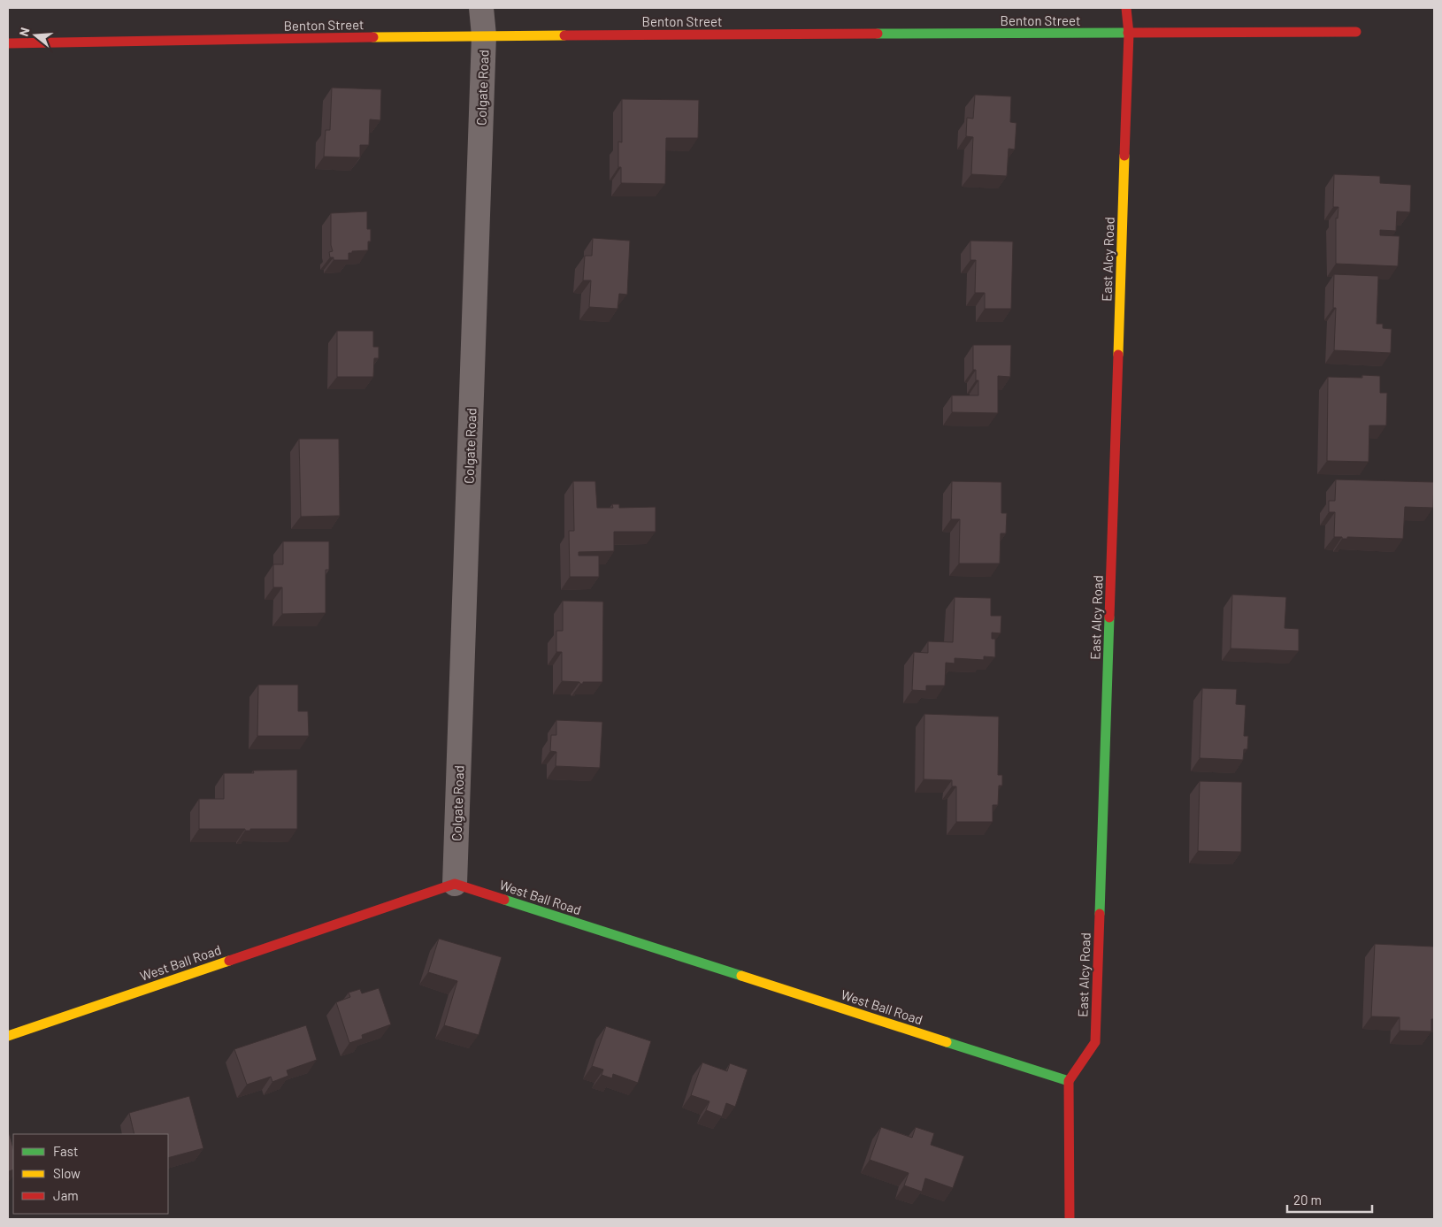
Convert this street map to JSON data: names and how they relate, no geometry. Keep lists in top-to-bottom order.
{
  "streets": {
    "street": [
      "Benton Street",
      "Colgate Road",
      "East Alcy Road",
      "West Ball Road"
    ]
  },
  "crossings": [
    ["Benton Street", "Colgate Road"],
    ["Benton Street", "East Alcy Road"],
    ["Colgate Road", "West Ball Road"],
    ["East Alcy Road", "West Ball Road"]
  ],
  "legend": ["Fast", "Slow", "Jam"],
  "scale_bar": "20 m",
  "north": "left"
}
